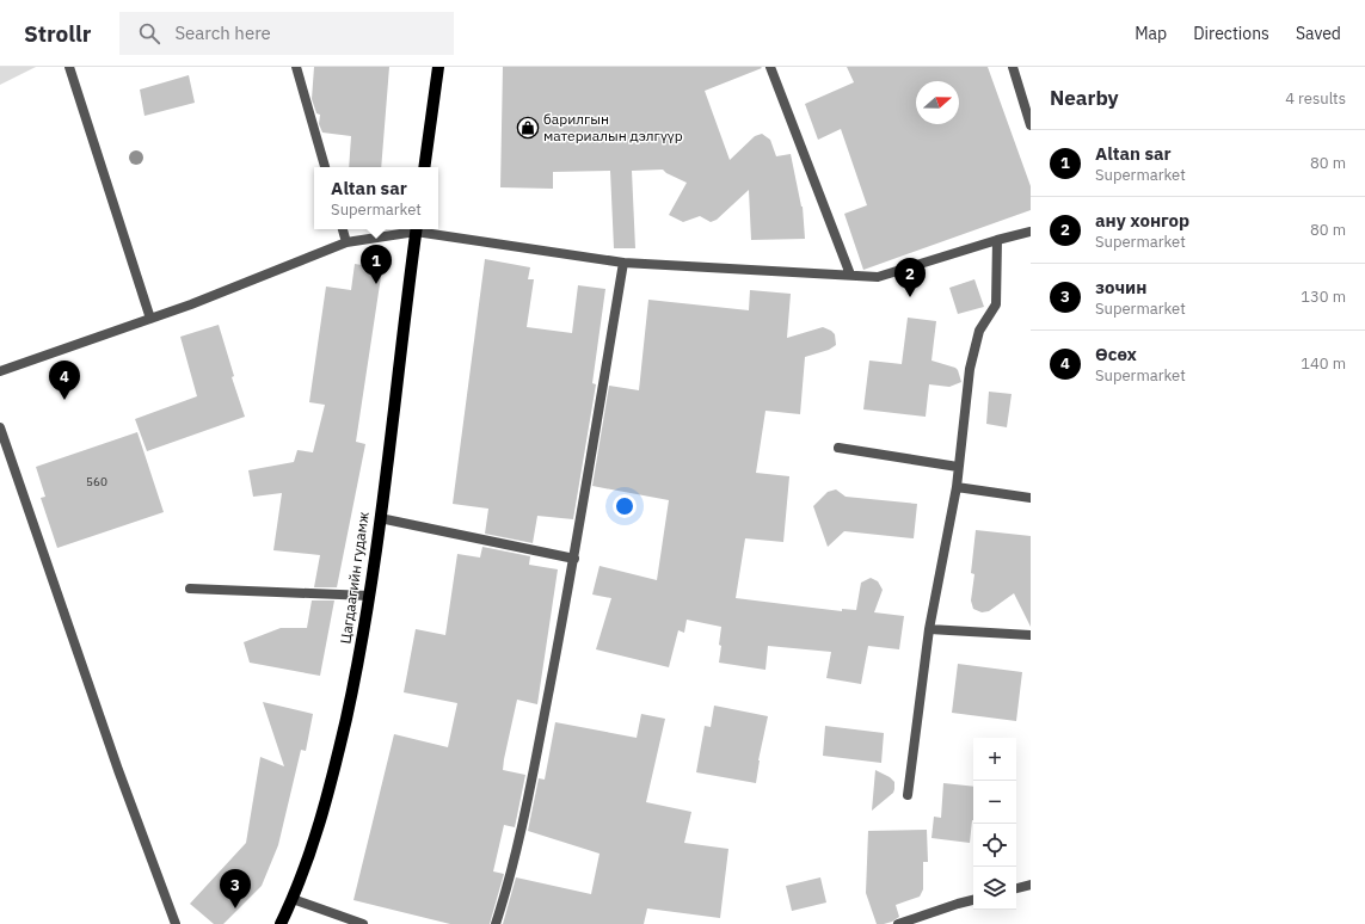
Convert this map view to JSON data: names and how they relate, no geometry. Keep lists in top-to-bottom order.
{
  "streets": {
    "main road": ["Цагдаагийн гудамж"]
  },
  "places": {
    "shop": ["барилгын материалын дэлгүүр"]
  },
  "house_numbers": ["560"],
  "north": "right",
  "page": {
    "header": "Strollr",
    "search": "Search here",
    "nav": ["Map", "Directions", "Saved"],
    "heading": ["Nearby", "4 results"],
    "list": [
      {
        "mark": "1",
        "name": "Altan sar",
        "note": "Supermarket",
        "value": "80 m"
      },
      {
        "mark": "2",
        "name": "ану хонгор",
        "note": "Supermarket",
        "value": "80 m"
      },
      {
        "mark": "3",
        "name": "зочин",
        "note": "Supermarket",
        "value": "130 m"
      },
      {
        "mark": "4",
        "name": "Өсөх",
        "note": "Supermarket",
        "value": "140 m"
      }
    ],
    "popup": ["Altan sar", "Supermarket"],
    "pins": [
      "1",
      "2",
      "4",
      "3"
    ],
    "map_buttons": ["+", "−"]
  }
}
